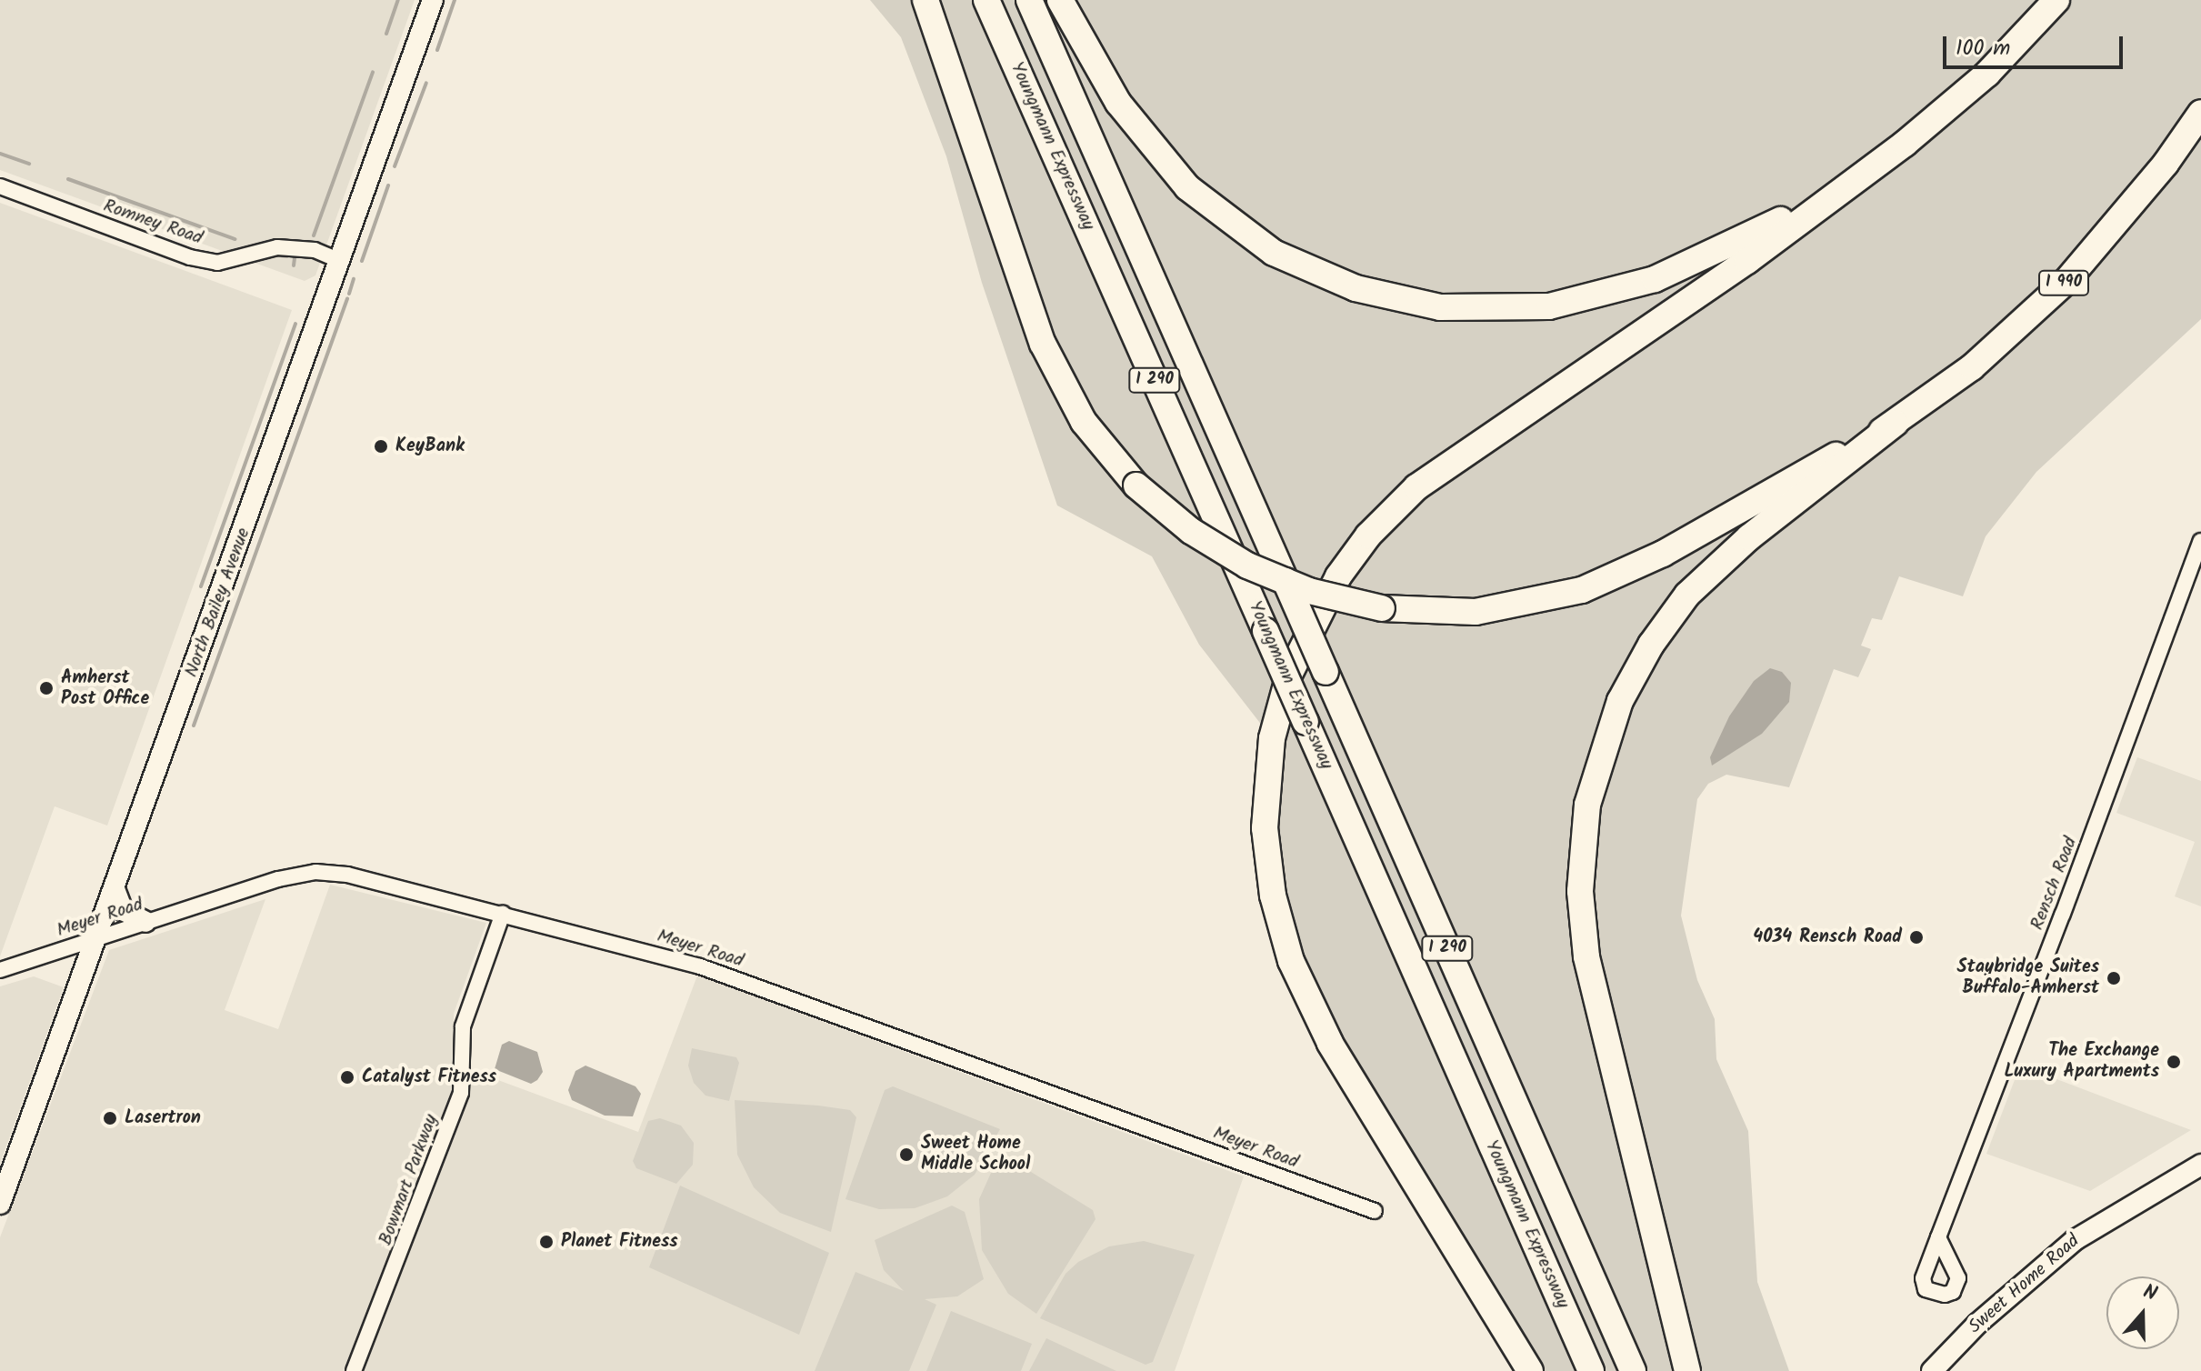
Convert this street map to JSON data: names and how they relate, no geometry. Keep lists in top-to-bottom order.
{
  "streets": {
    "highway": ["Youngmann Expressway", "I 990", "I 290"],
    "street": [
      "Romney Road",
      "North Bailey Avenue",
      "Rensch Road",
      "Meyer Road",
      "Bowmart Parkway",
      "Sweet Home Road"
    ]
  },
  "crossings": [
    ["Romney Road", "North Bailey Avenue"],
    ["North Bailey Avenue", "Meyer Road"],
    ["Meyer Road", "Bowmart Parkway"]
  ],
  "places": [
    "KeyBank",
    "Amherst Post Office",
    "4034 Rensch Road",
    "Staybridge Suites Buffalo-Amherst",
    "The Exchange Luxury Apartments",
    "Catalyst Fitness",
    "Lasertron",
    "Sweet Home Middle School",
    "Planet Fitness"
  ],
  "scale_bar": "100 m",
  "north": "top"
}
